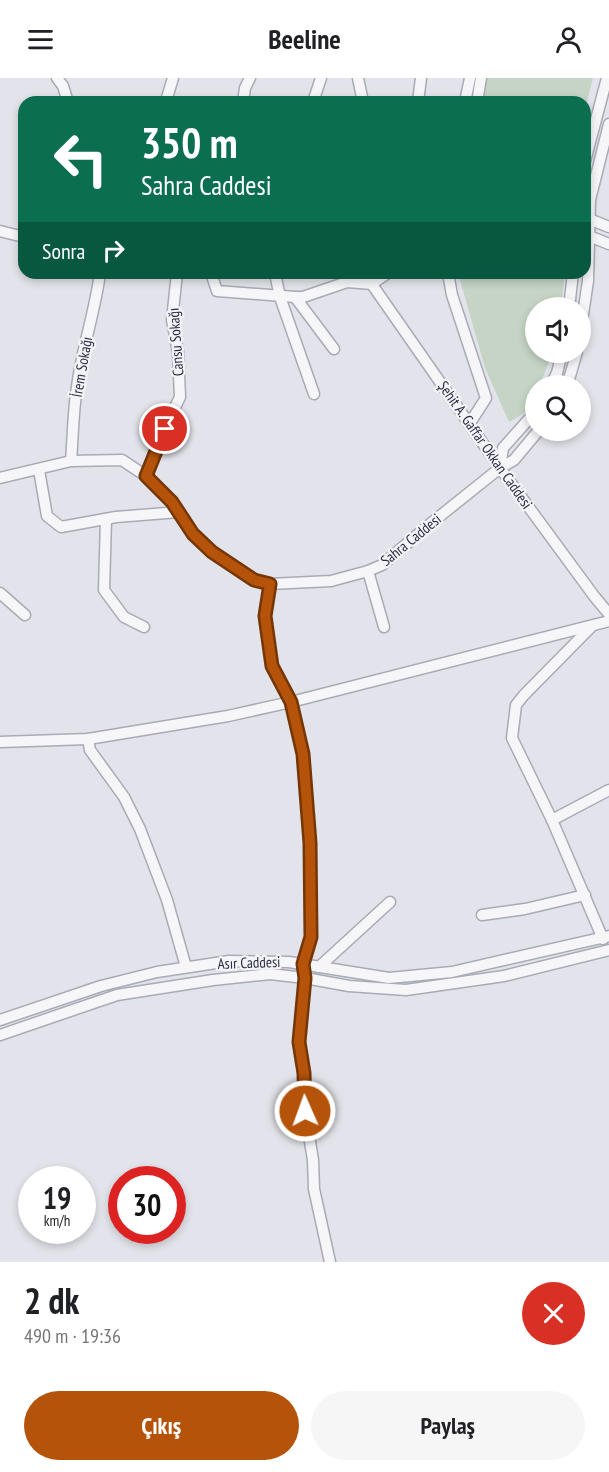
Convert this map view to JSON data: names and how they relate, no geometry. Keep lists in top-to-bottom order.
{
  "streets": {
    "street": [
      "Cansu Sokağı",
      "İrem Sokağı",
      "Şehit A. Gaffar Okkan Caddesi",
      "Sahra Caddesi",
      "Asır Caddesi"
    ]
  },
  "crossings": [
    ["Cansu Sokağı", "Sahra Caddesi"],
    ["İrem Sokağı", "Sahra Caddesi"],
    ["Şehit A. Gaffar Okkan Caddesi", "Sahra Caddesi"]
  ],
  "page": {
    "header": "Beeline",
    "turn": ["350 m", "Sahra Caddesi"],
    "then": "Sonra",
    "speed": "19 km/h",
    "limit": "30",
    "heading": ["2 dk", "490 m · 19:36"],
    "buttons": ["Çıkış", "Paylaş"]
  }
}
